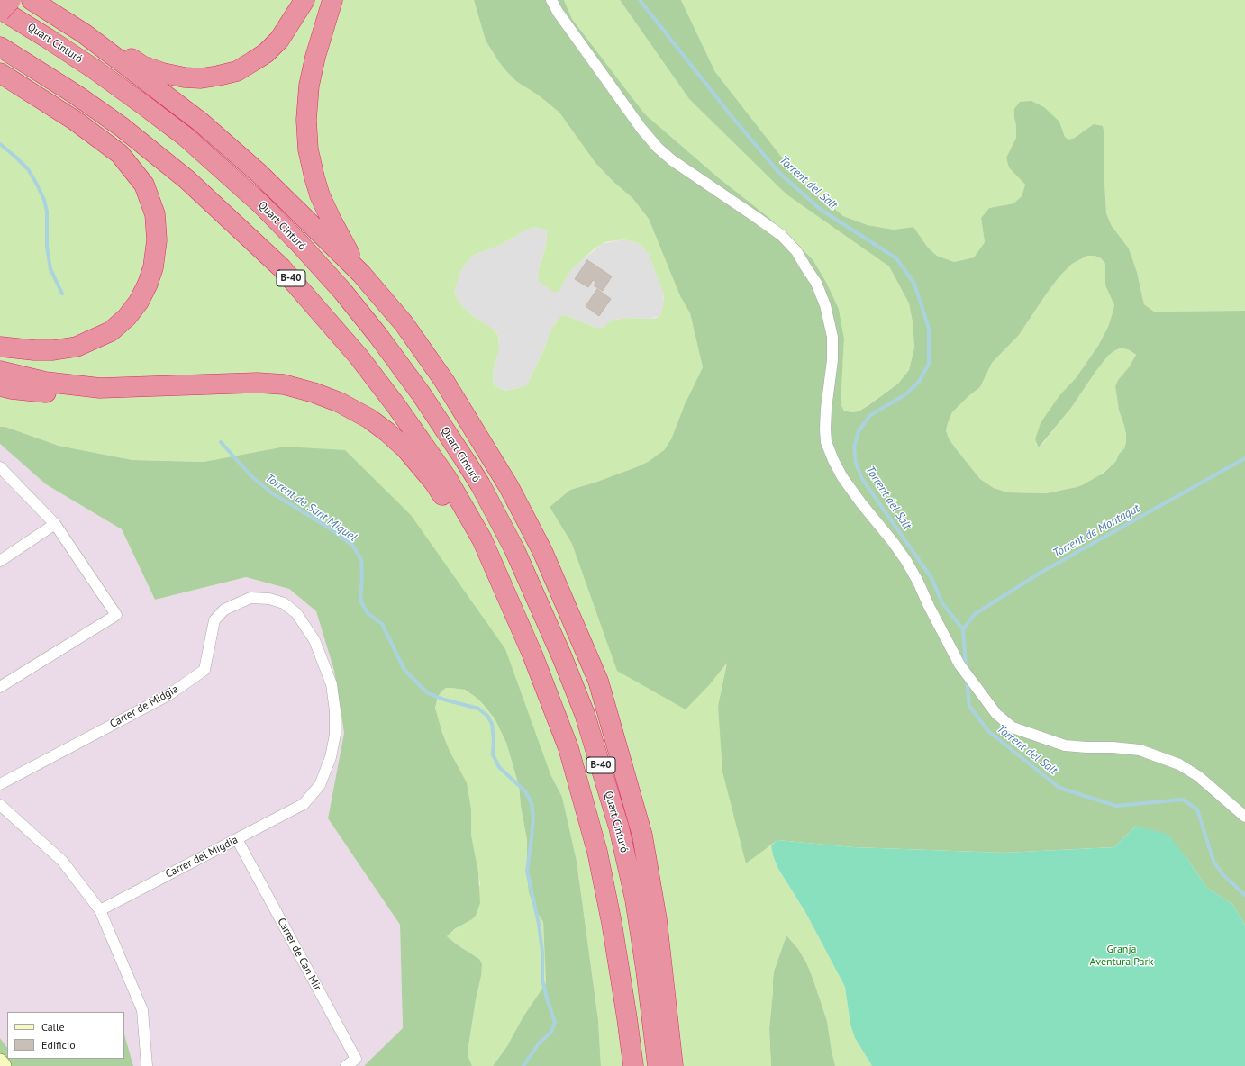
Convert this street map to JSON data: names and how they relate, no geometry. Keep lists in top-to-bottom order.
{
  "streets": {
    "highway": ["Quart Cinturó", "B-40"],
    "street": ["Carrer de Midgia", "Carrer del Migdia", "Carrer de Can Mir"]
  },
  "crossings": [
    ["Carrer de Midgia", "Carrer del Migdia"],
    ["Carrer del Migdia", "Carrer de Can Mir"]
  ],
  "water": ["Torrent del Salt", "Torrent de Sant Miquel", "Torrent de Montagut"],
  "parks": ["Granja Aventura Park"],
  "legend": ["Calle", "Edificio"]
}
